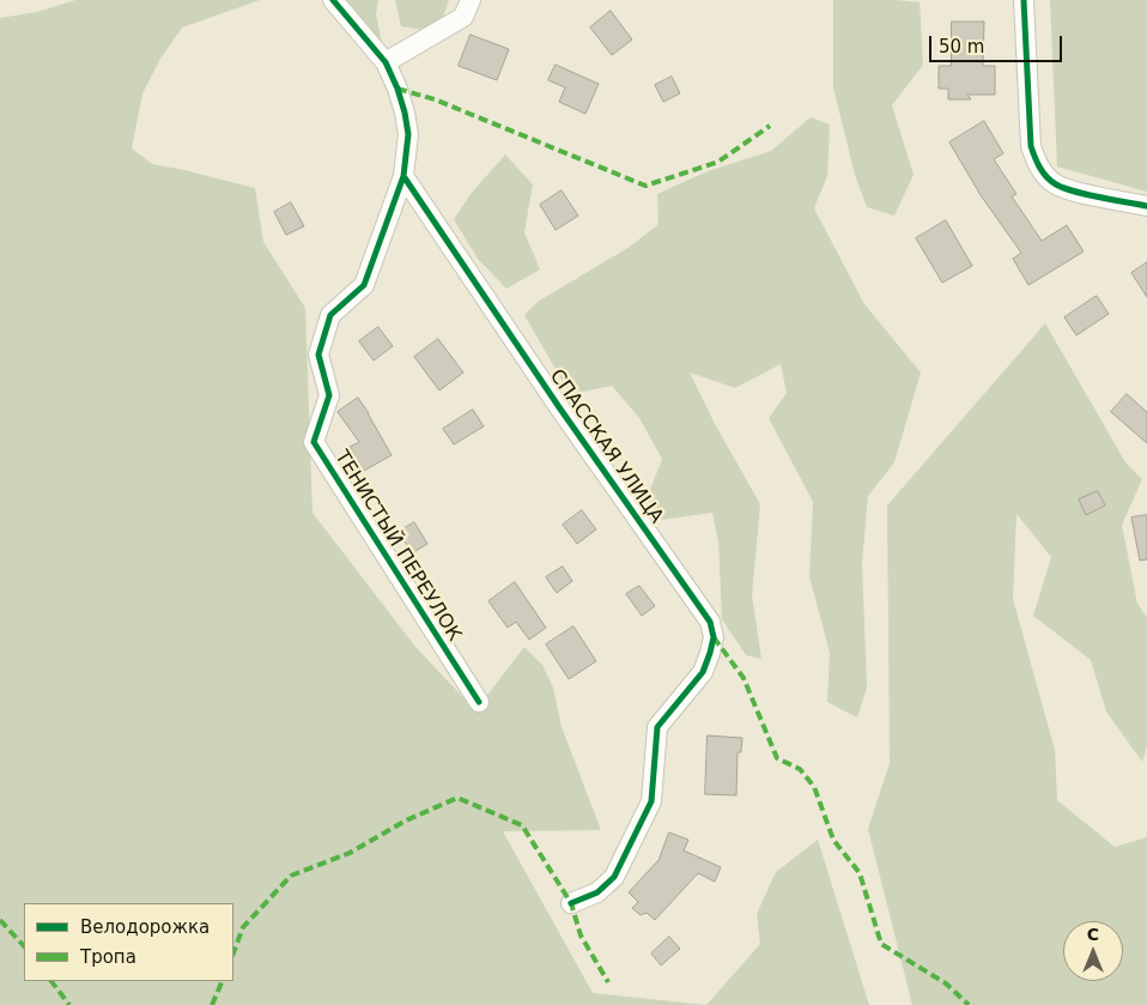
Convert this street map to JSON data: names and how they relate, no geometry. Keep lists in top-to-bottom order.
{
  "streets": {
    "street": ["СПАССКАЯ УЛИЦА", "ТЕНИСТЫЙ ПЕРЕУЛОК"]
  },
  "crossings": [
    ["СПАССКАЯ УЛИЦА", "ТЕНИСТЫЙ ПЕРЕУЛОК"]
  ],
  "legend": ["Велодорожка", "Тропа"],
  "scale_bar": "50 m",
  "north": "top"
}
